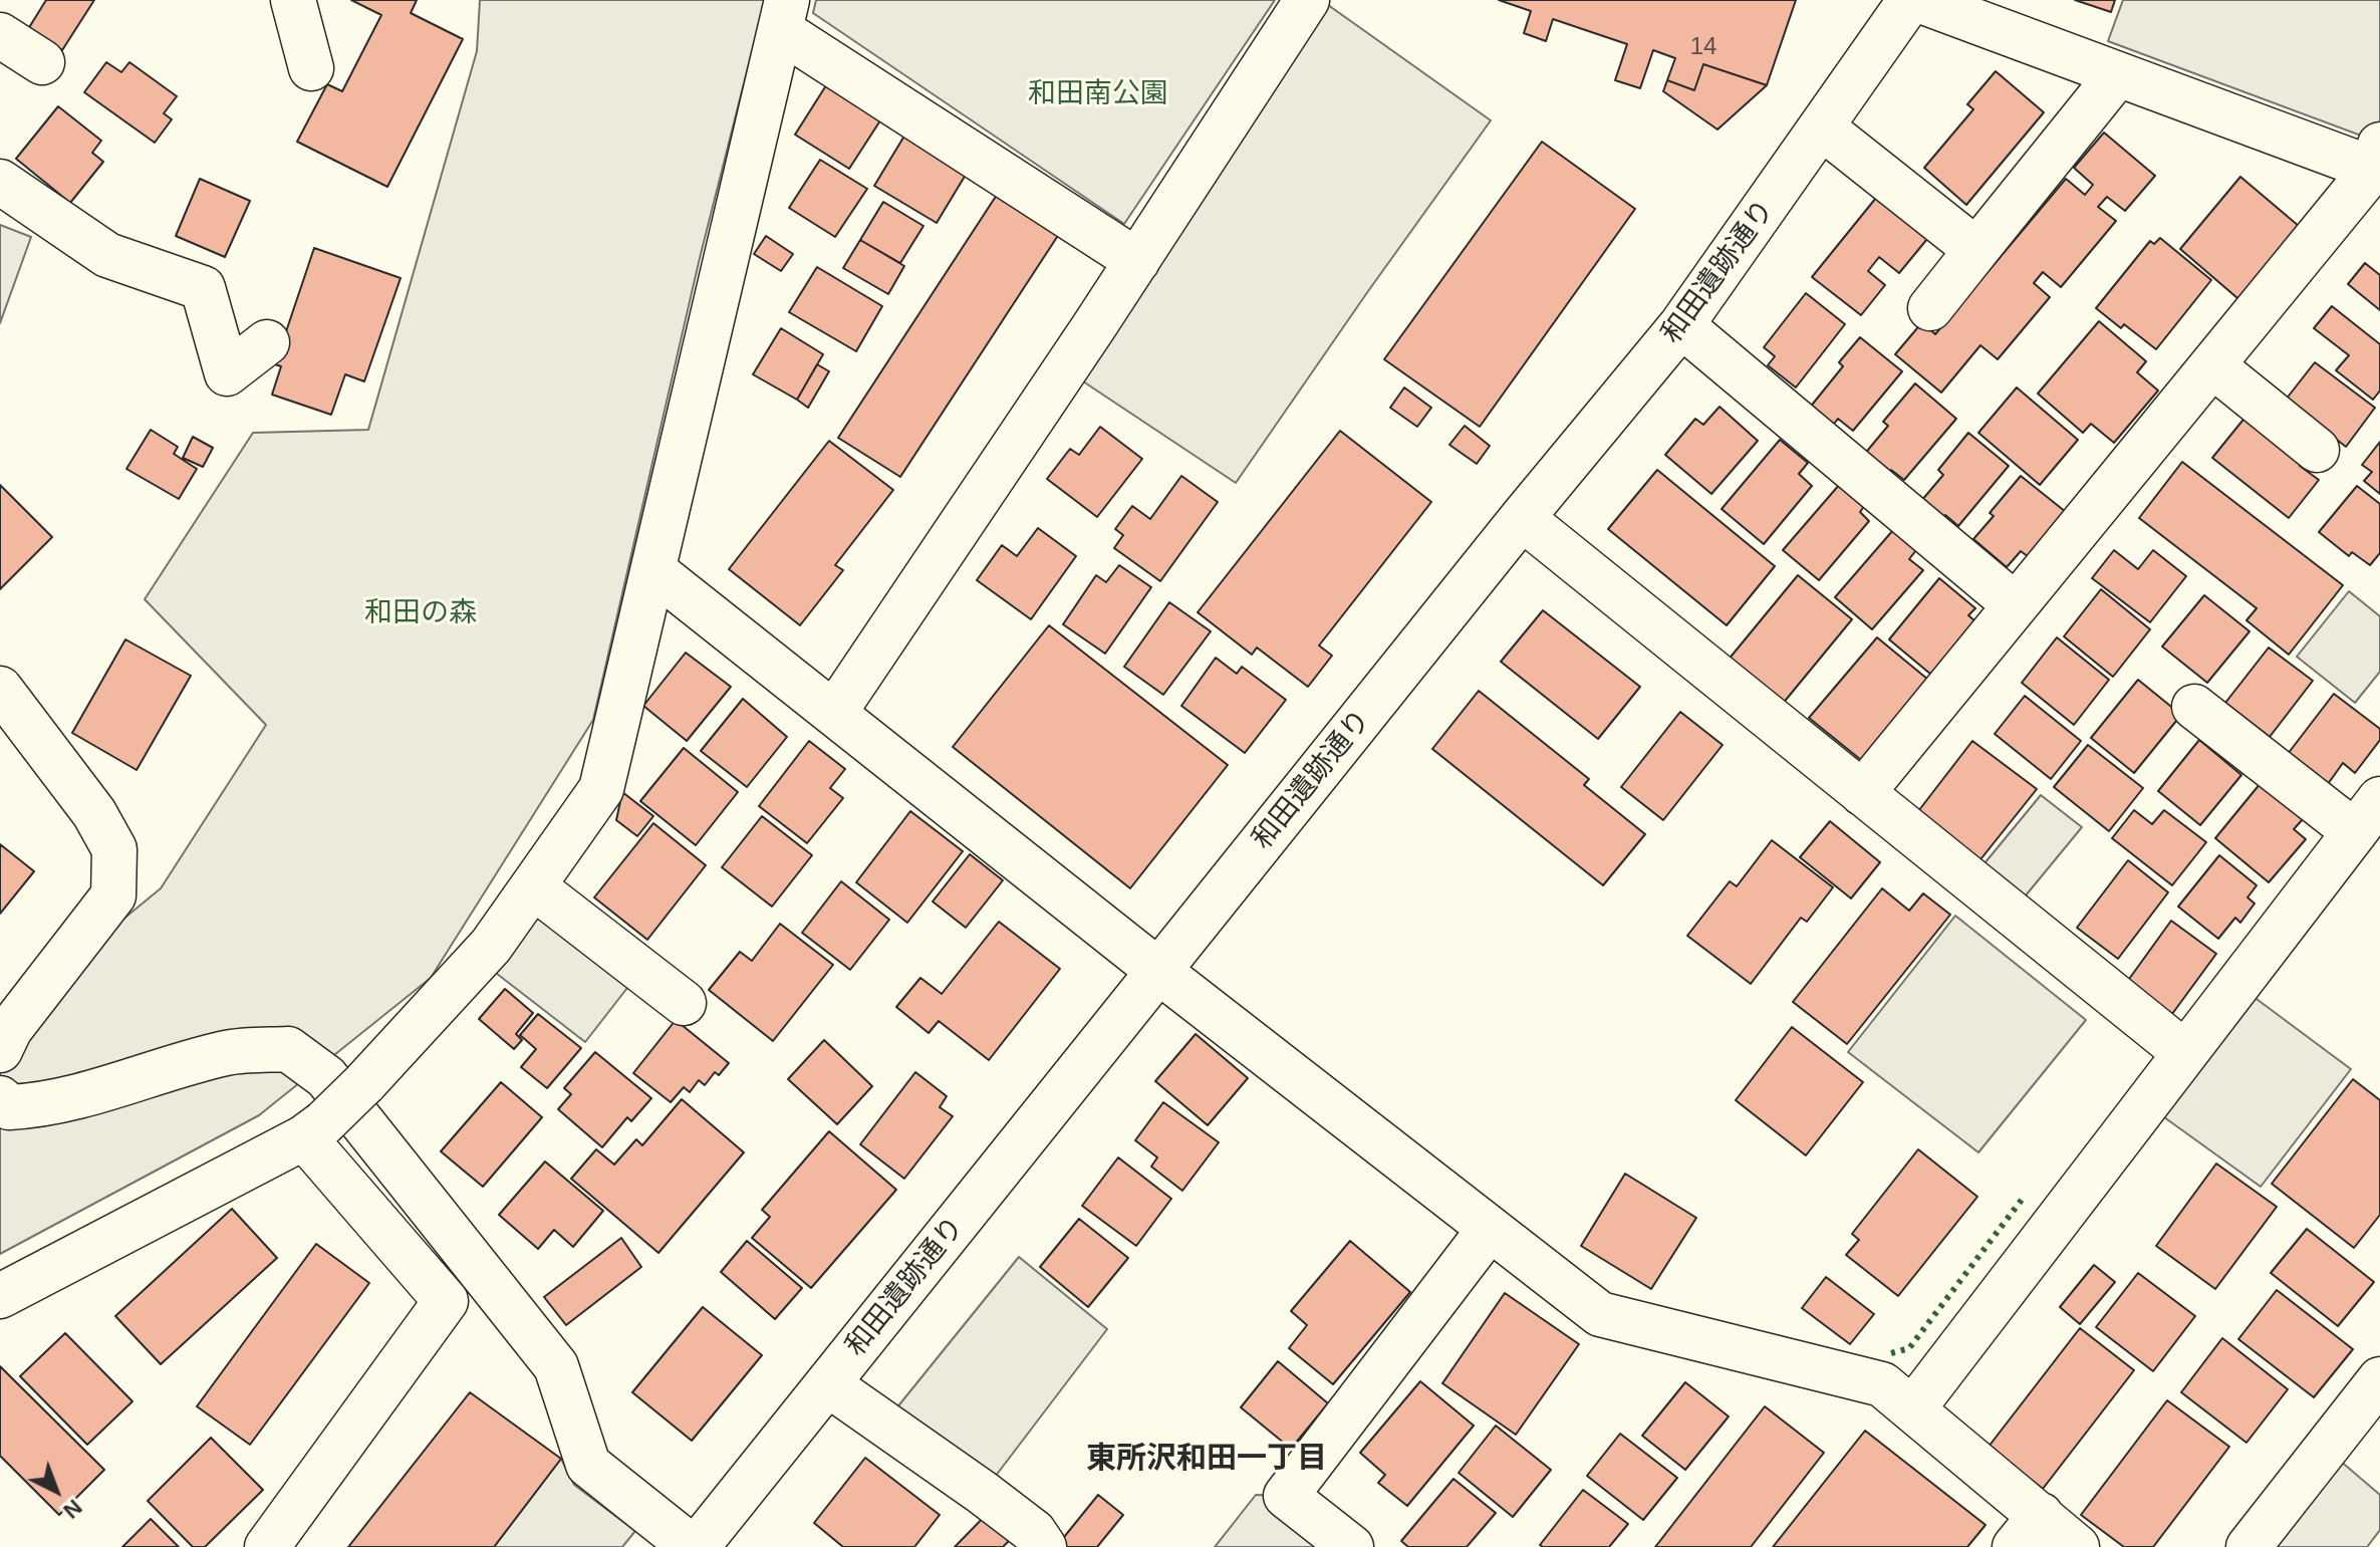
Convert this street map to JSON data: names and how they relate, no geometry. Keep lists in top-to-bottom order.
{
  "streets": {
    "street": ["和田遺跡通り"]
  },
  "districts": ["東所沢和田一丁目"],
  "parks": ["和田南公園", "和田の森"],
  "house_numbers": ["14"],
  "north": "bottom right"
}
